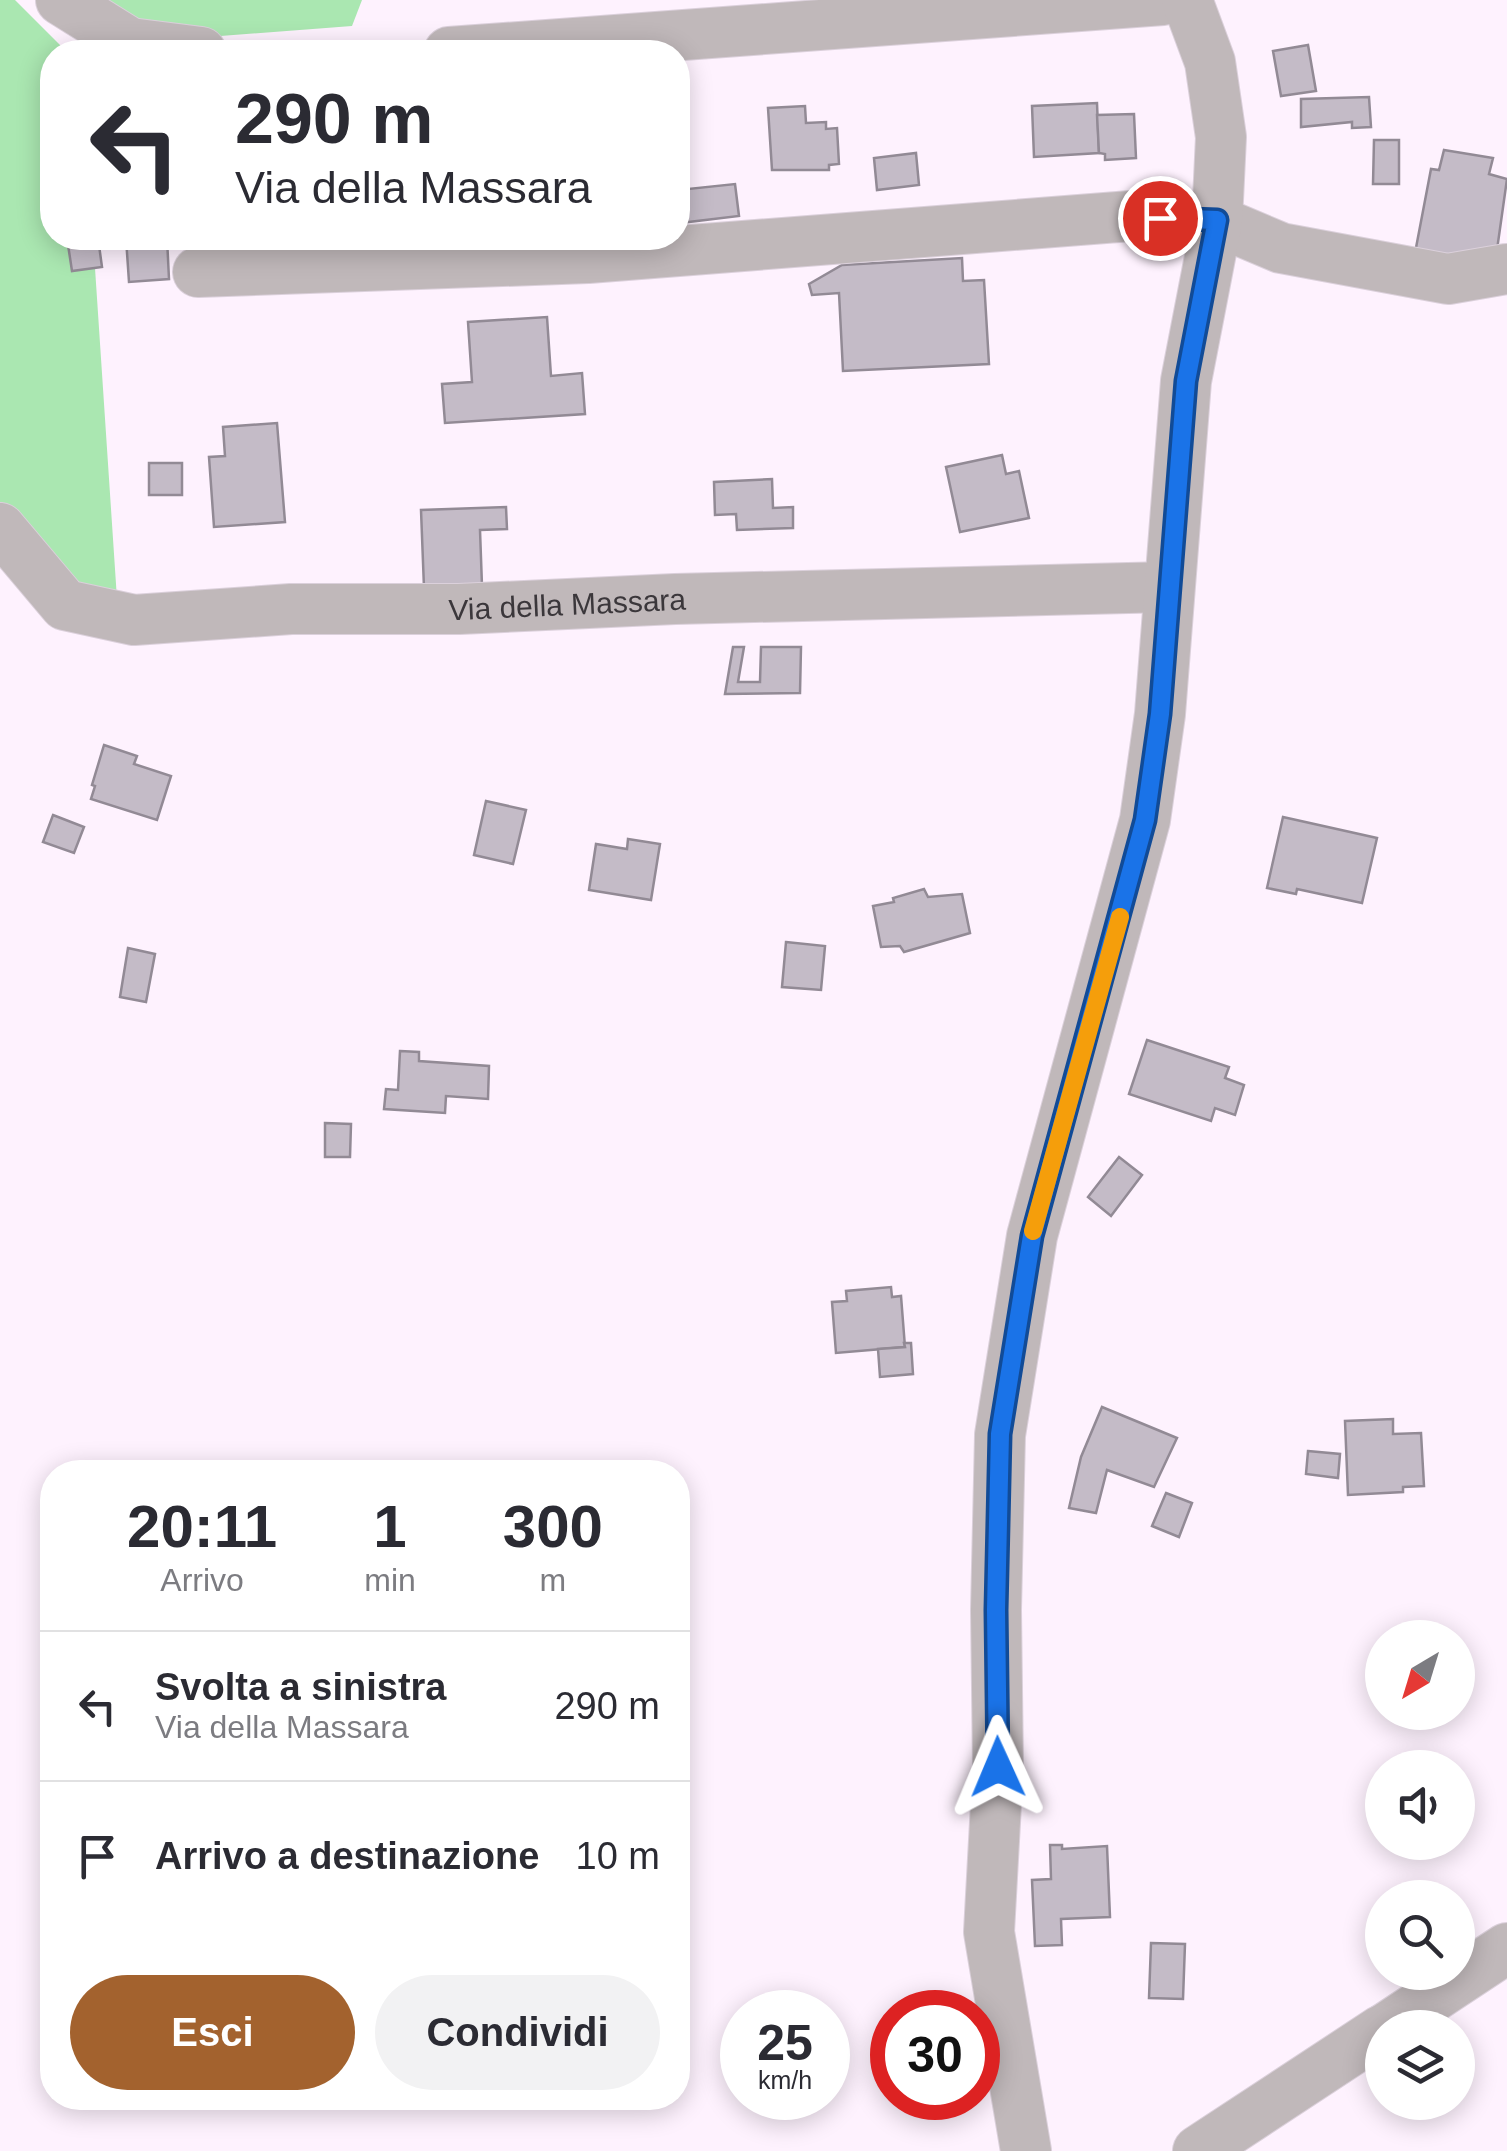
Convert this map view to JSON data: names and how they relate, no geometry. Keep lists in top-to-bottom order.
{
  "streets": {
    "street": ["Via della Massara"]
  },
  "north": "bottom left",
  "page": {
    "turn": ["290 m", "Via della Massara"],
    "eta": [
      "20:11",
      "Arrivo",
      "1",
      "min",
      "300",
      "m"
    ],
    "list": [
      {
        "name": "Svolta a sinistra",
        "note": "Via della Massara",
        "value": "290 m"
      },
      {
        "name": "Arrivo a destinazione",
        "value": "10 m"
      }
    ],
    "buttons": ["Esci", "Condividi"],
    "speed": "25 km/h",
    "limit": "30"
  }
}
